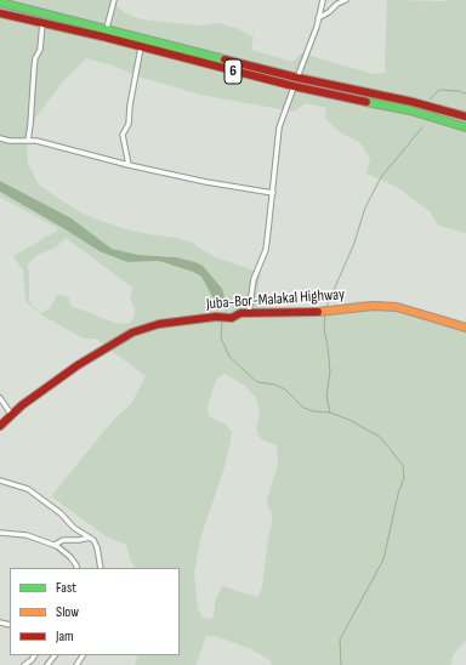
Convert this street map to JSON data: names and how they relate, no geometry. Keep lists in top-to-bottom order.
{
  "streets": {
    "main road": ["6", "Juba-Bor-Malakal Highway"]
  },
  "legend": ["Fast", "Slow", "Jam"]
}
